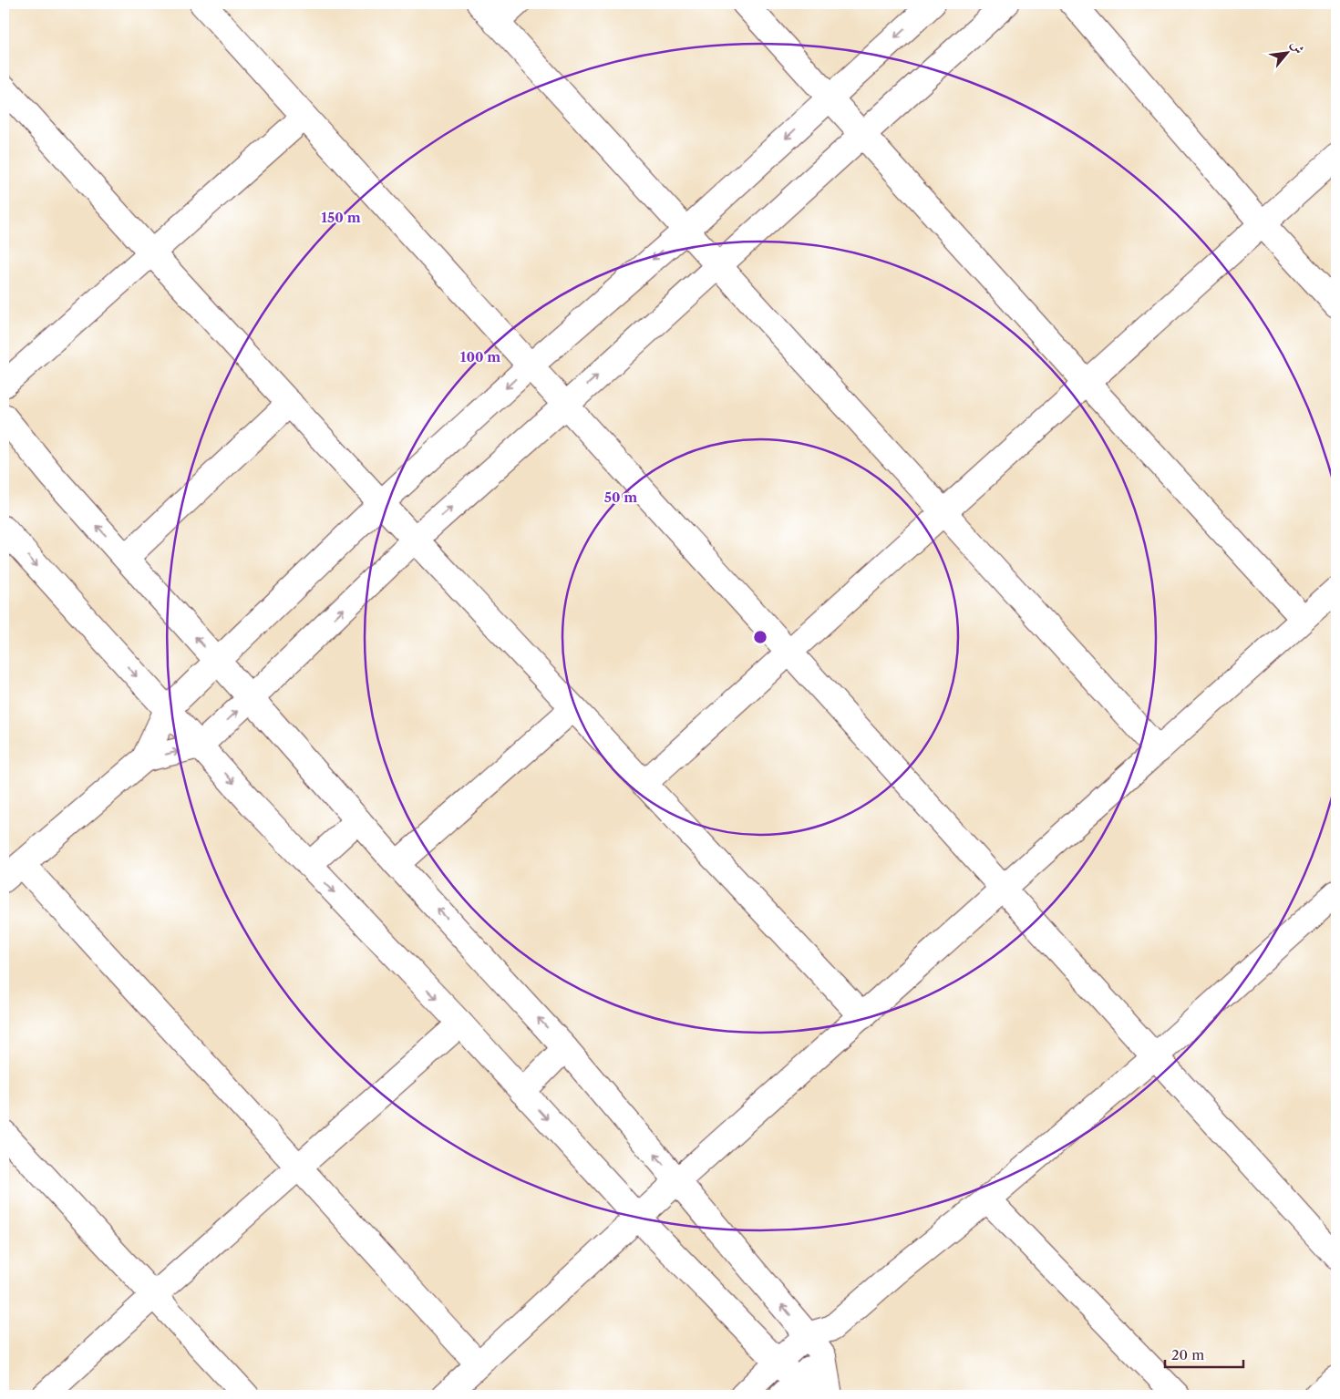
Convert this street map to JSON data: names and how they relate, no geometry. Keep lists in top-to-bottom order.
{
  "scale_bar": "20 m",
  "north": "top right",
  "rings": ["150 m", "100 m", "50 m"]
}
